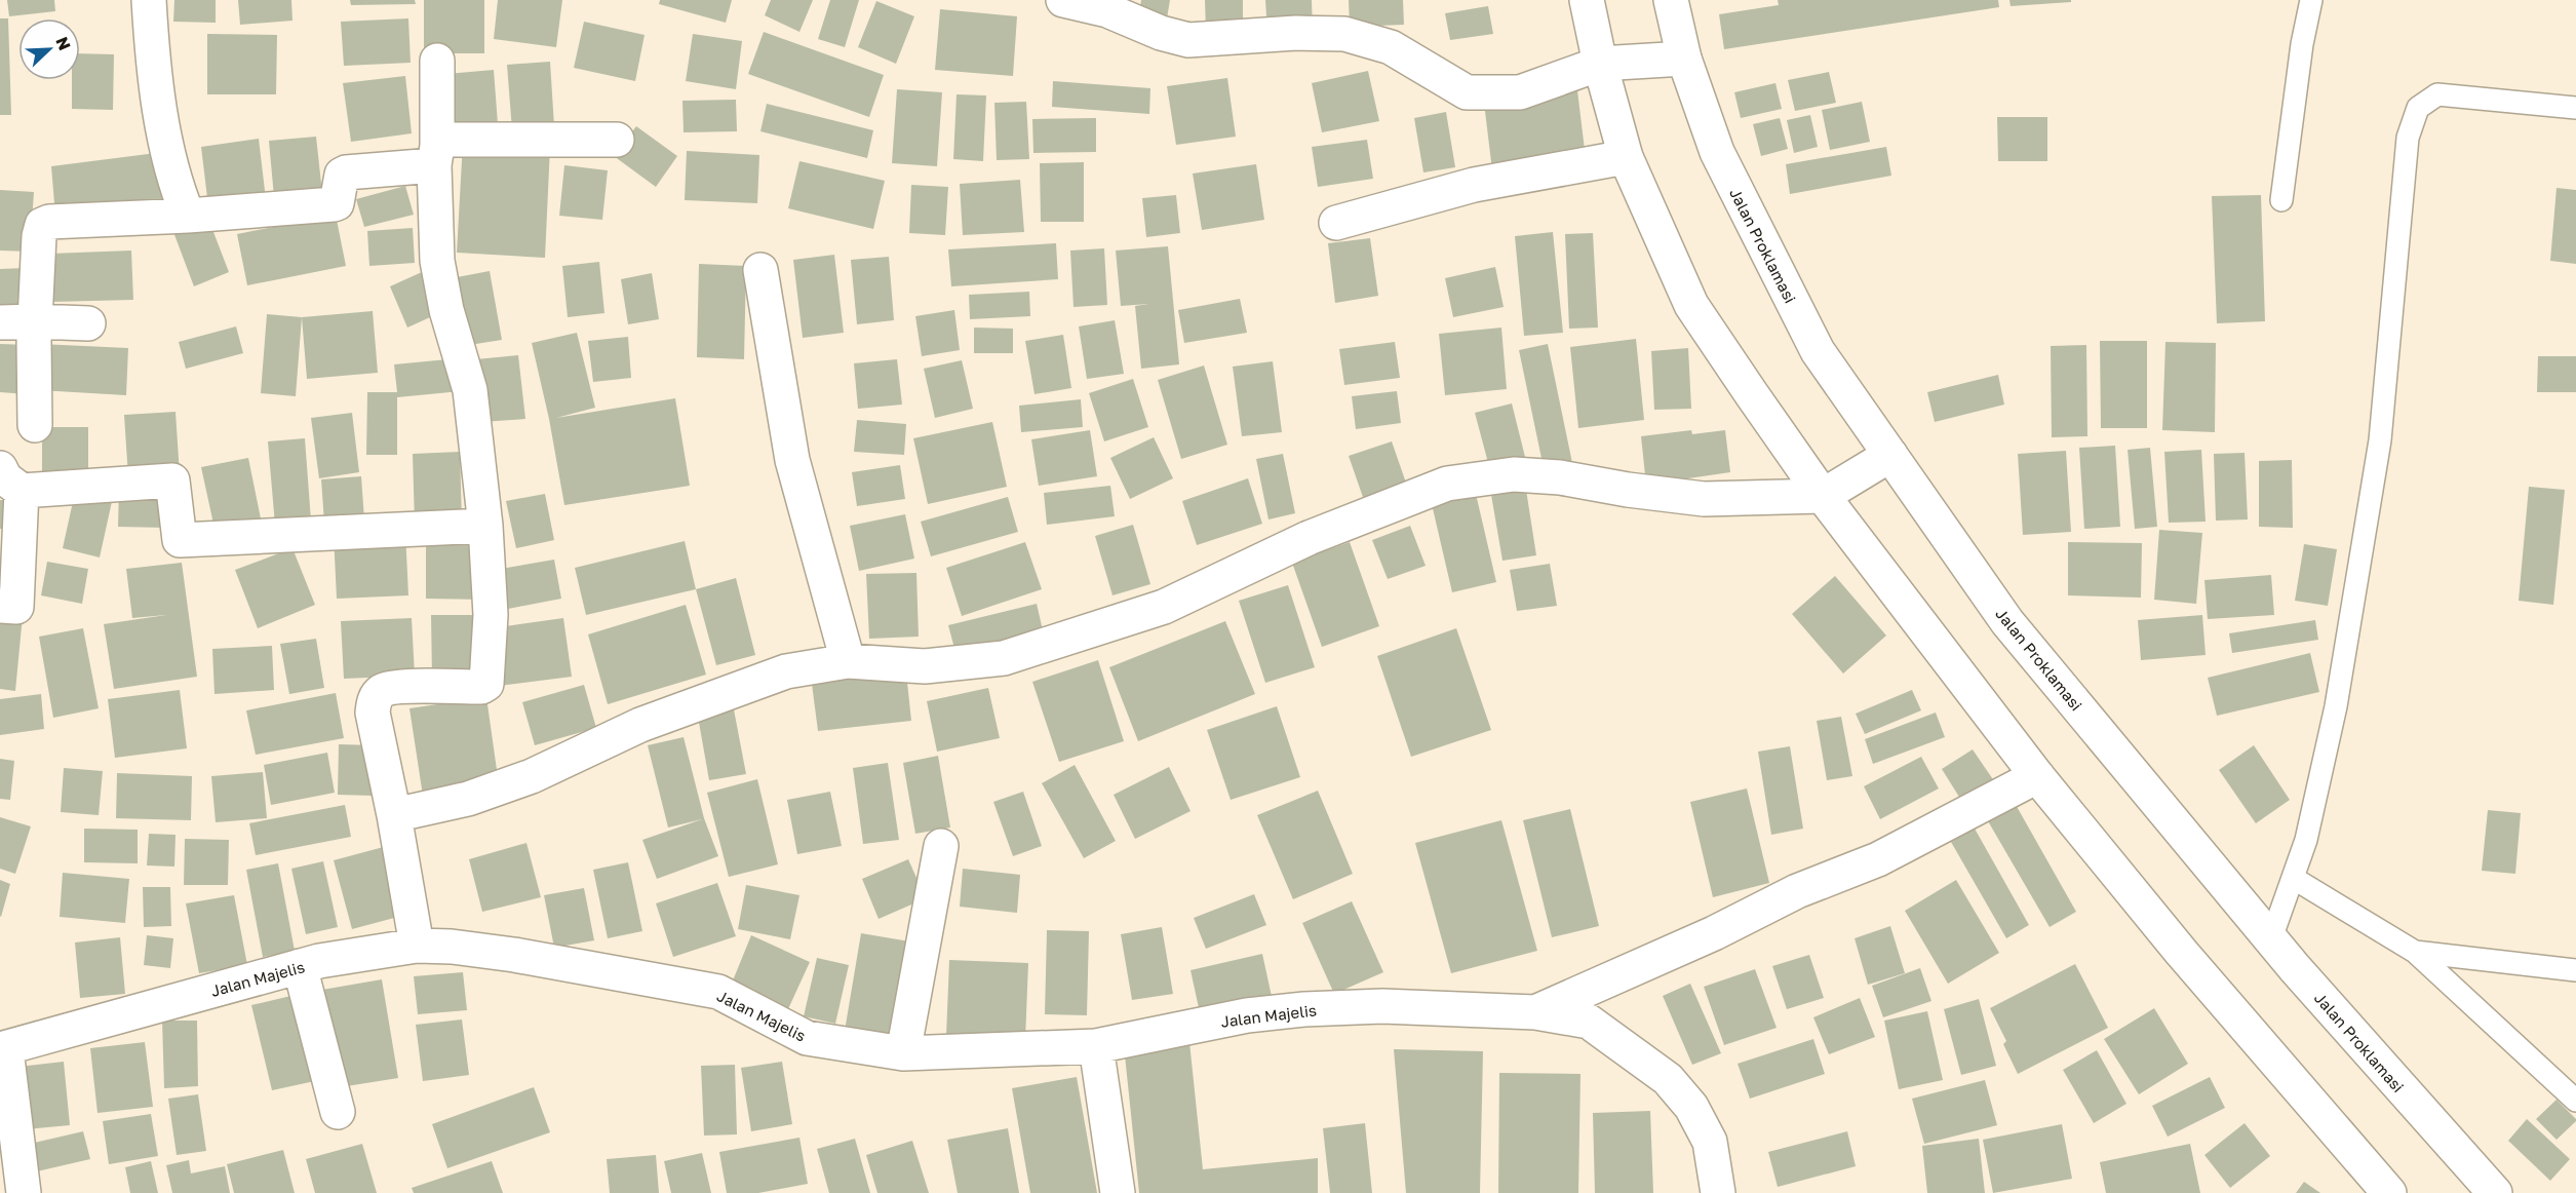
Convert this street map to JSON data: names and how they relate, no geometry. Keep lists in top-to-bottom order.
{
  "streets": {
    "street": ["Jalan Proklamasi", "Jalan Majelis"]
  },
  "north": "top right"
}
